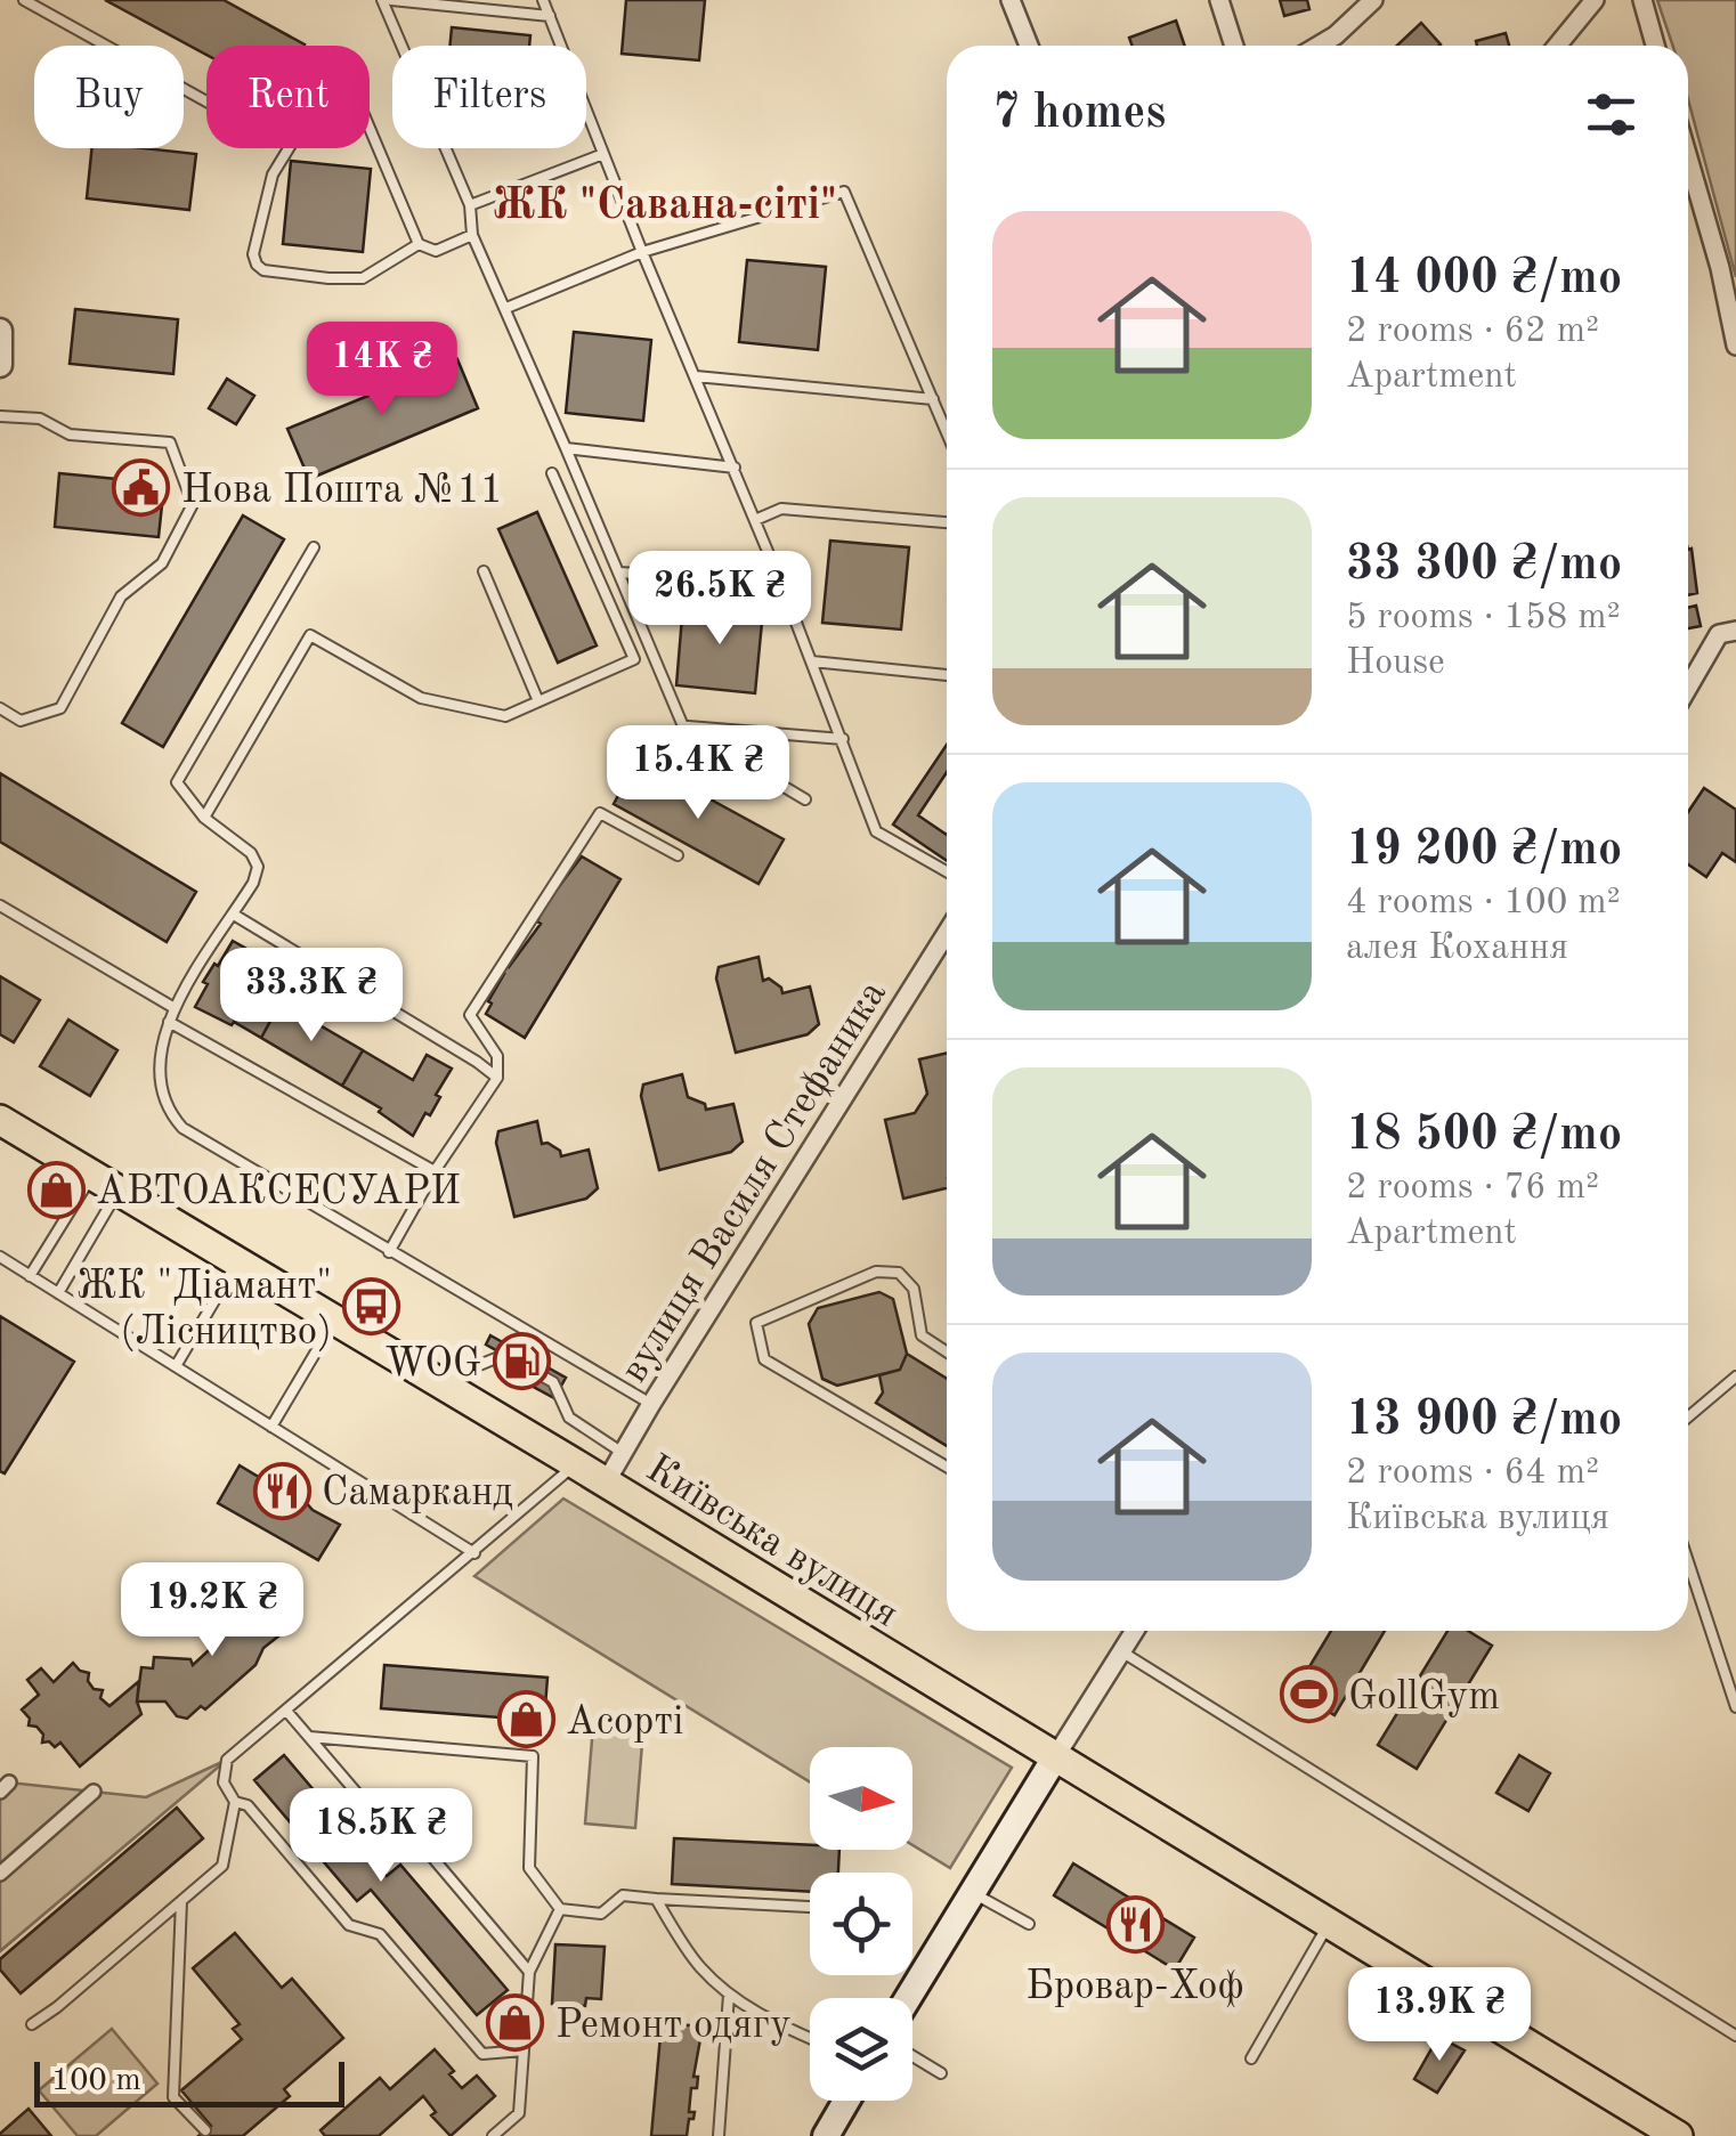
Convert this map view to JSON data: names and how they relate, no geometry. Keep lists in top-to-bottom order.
{
  "streets": {
    "main road": ["Київська вулиця"],
    "street": ["вулиця Василя Стефаника"]
  },
  "crossings": [
    ["вулиця Василя Стефаника", "Київська вулиця"]
  ],
  "districts": ["ЖК \"Савана-сіті\""],
  "places": {
    "public building": ["Нова Пошта №11"],
    "shop": ["АВТОАКСЕСУАРИ", "Асорті", "Ремонт одягу"],
    "bus stop": ["ЖК \"Діамант\" (Лісництво)"],
    "fuel station": ["WOG"],
    "restaurant": ["Самарканд", "Бровар-Хоф"],
    "sports": ["GollGym"]
  },
  "scale_bar": "100 m",
  "north": "right",
  "page": {
    "chip": ["Buy", "Rent", "Filters"],
    "heading": "7 homes",
    "list": [
      {
        "name": "14 000 ₴/mo",
        "note": "2 rooms · 62 m² · Apartment"
      },
      {
        "name": "33 300 ₴/mo",
        "note": "5 rooms · 158 m² · House"
      },
      {
        "name": "19 200 ₴/mo",
        "note": "4 rooms · 100 m² · алея Кохання"
      },
      {
        "name": "18 500 ₴/mo",
        "note": "2 rooms · 76 m² · Apartment"
      },
      {
        "name": "13 900 ₴/mo",
        "note": "2 rooms · 64 m² · Київська вулиця"
      }
    ],
    "price": [
      "14K ₴",
      "26.5K ₴",
      "15.4K ₴",
      "33.3K ₴",
      "19.2K ₴",
      "18.5K ₴",
      "13.9K ₴"
    ],
    "scale": "100 m"
  }
}
